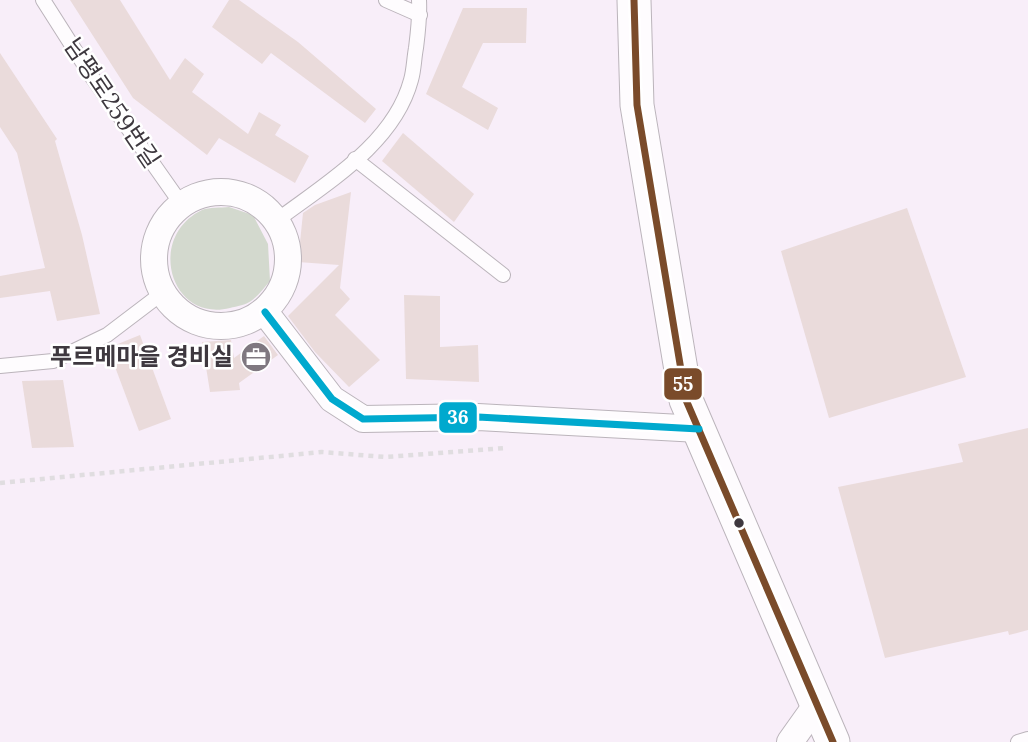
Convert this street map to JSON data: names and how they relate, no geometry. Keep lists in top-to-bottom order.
{
  "streets": {
    "lane": ["남평로259번길"]
  },
  "places": {
    "office": ["푸르메마을 경비실"]
  },
  "lines": ["transit line 55", "transit line 36"]
}
